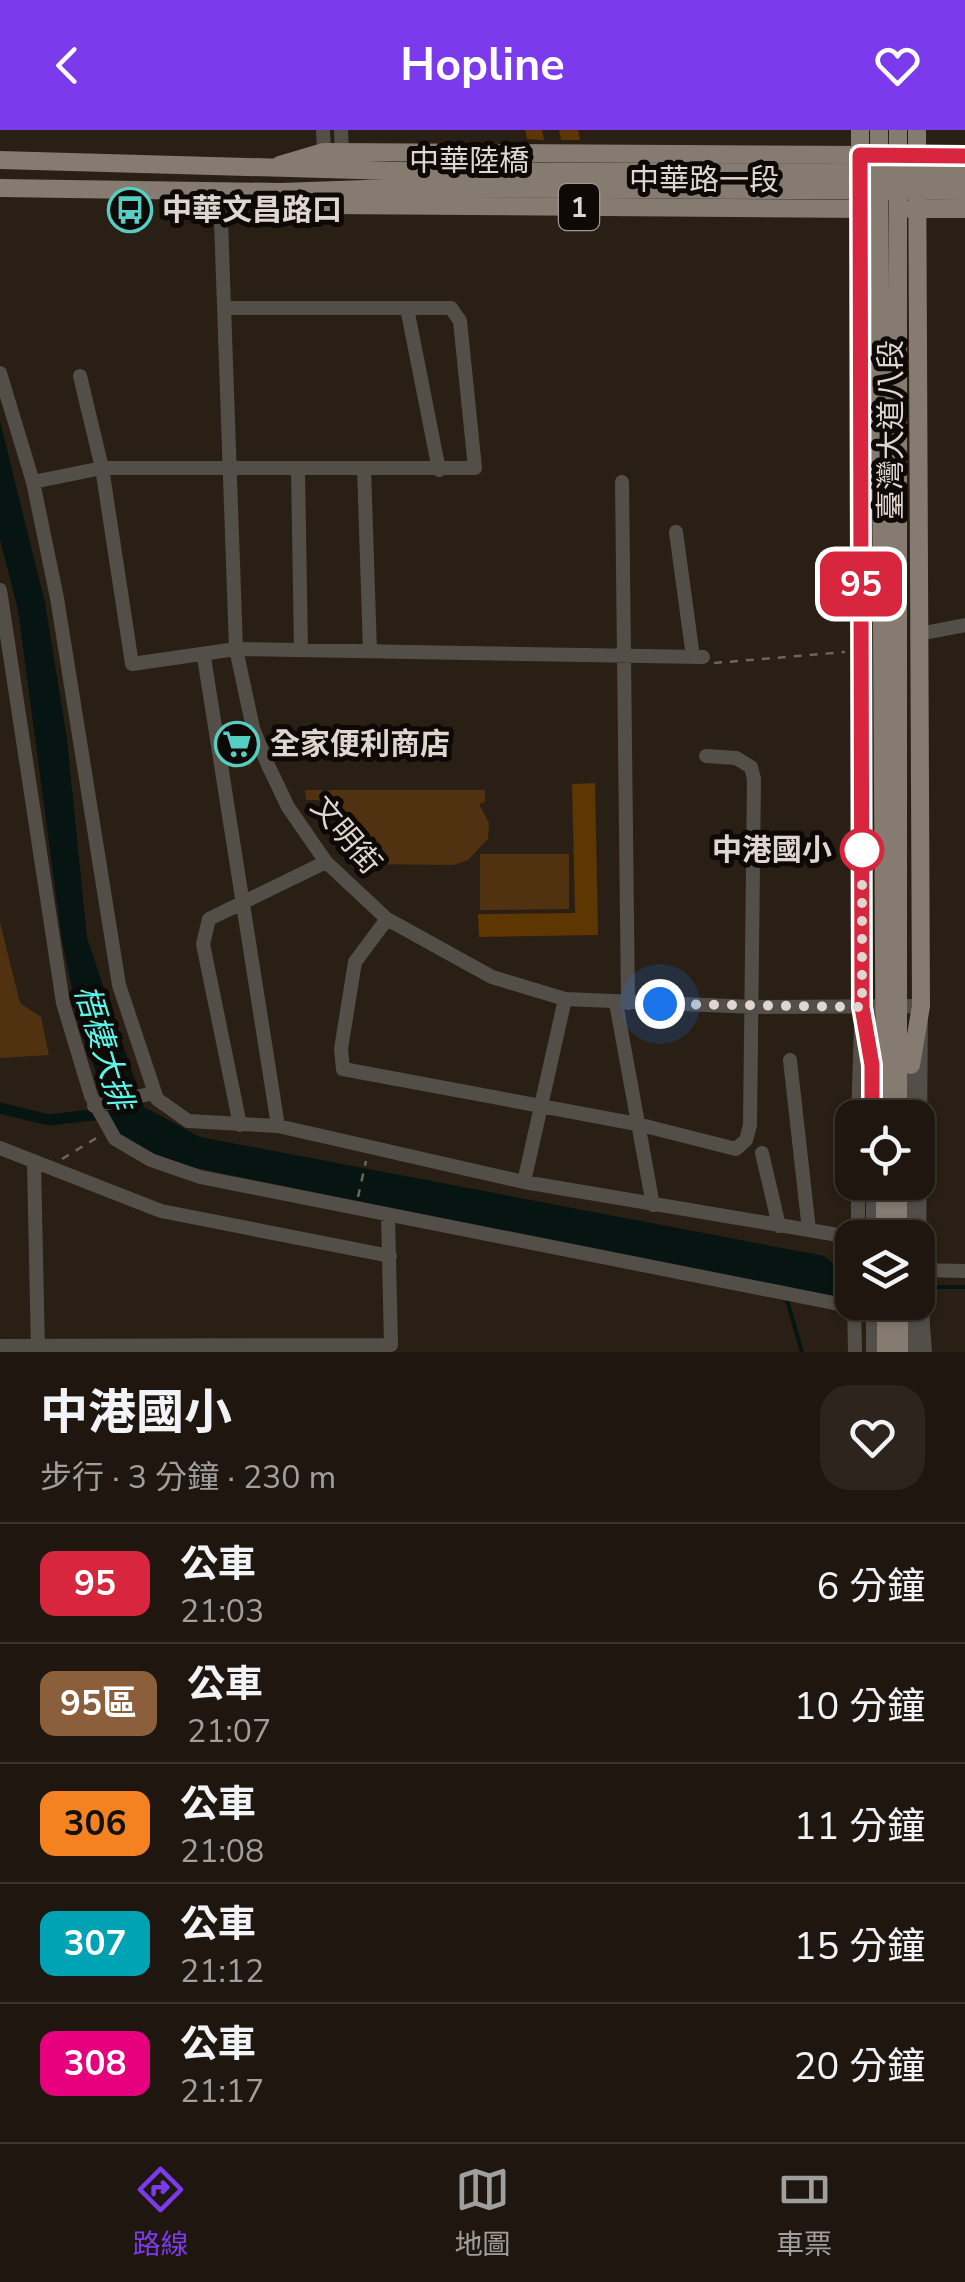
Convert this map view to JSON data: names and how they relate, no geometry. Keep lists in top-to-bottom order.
{
  "streets": {
    "main road": [
      "中華陸橋",
      "中華路一段",
      "1",
      "臺灣大道八段"
    ],
    "street": ["文明街"]
  },
  "crossings": [
    ["中華陸橋", "中華路一段"],
    ["中華路一段", "1"],
    ["中華路一段", "臺灣大道八段"],
    ["中華路一段", "文明街"],
    ["1", "臺灣大道八段"],
    ["臺灣大道八段", "文明街"]
  ],
  "water": ["梧棲大排"],
  "places": {
    "bus stop": ["中華文昌路口"],
    "supermarket": ["全家便利商店"],
    "other": ["中港國小"]
  },
  "lines": ["bus line 95"],
  "page": {
    "header": "Hopline",
    "on_map": "95",
    "heading": ["中港國小", "步行 · 3 分鐘 · 230 m"],
    "list": [
      {
        "mark": "95",
        "name": "公車",
        "note": "21:03",
        "value": "6 分鐘"
      },
      {
        "mark": "95區",
        "name": "公車",
        "note": "21:07",
        "value": "10 分鐘"
      },
      {
        "mark": "306",
        "name": "公車",
        "note": "21:08",
        "value": "11 分鐘"
      },
      {
        "mark": "307",
        "name": "公車",
        "note": "21:12",
        "value": "15 分鐘"
      },
      {
        "mark": "308",
        "name": "公車",
        "note": "21:17",
        "value": "20 分鐘"
      }
    ],
    "tabs": ["路線", "地圖", "車票"]
  }
}
